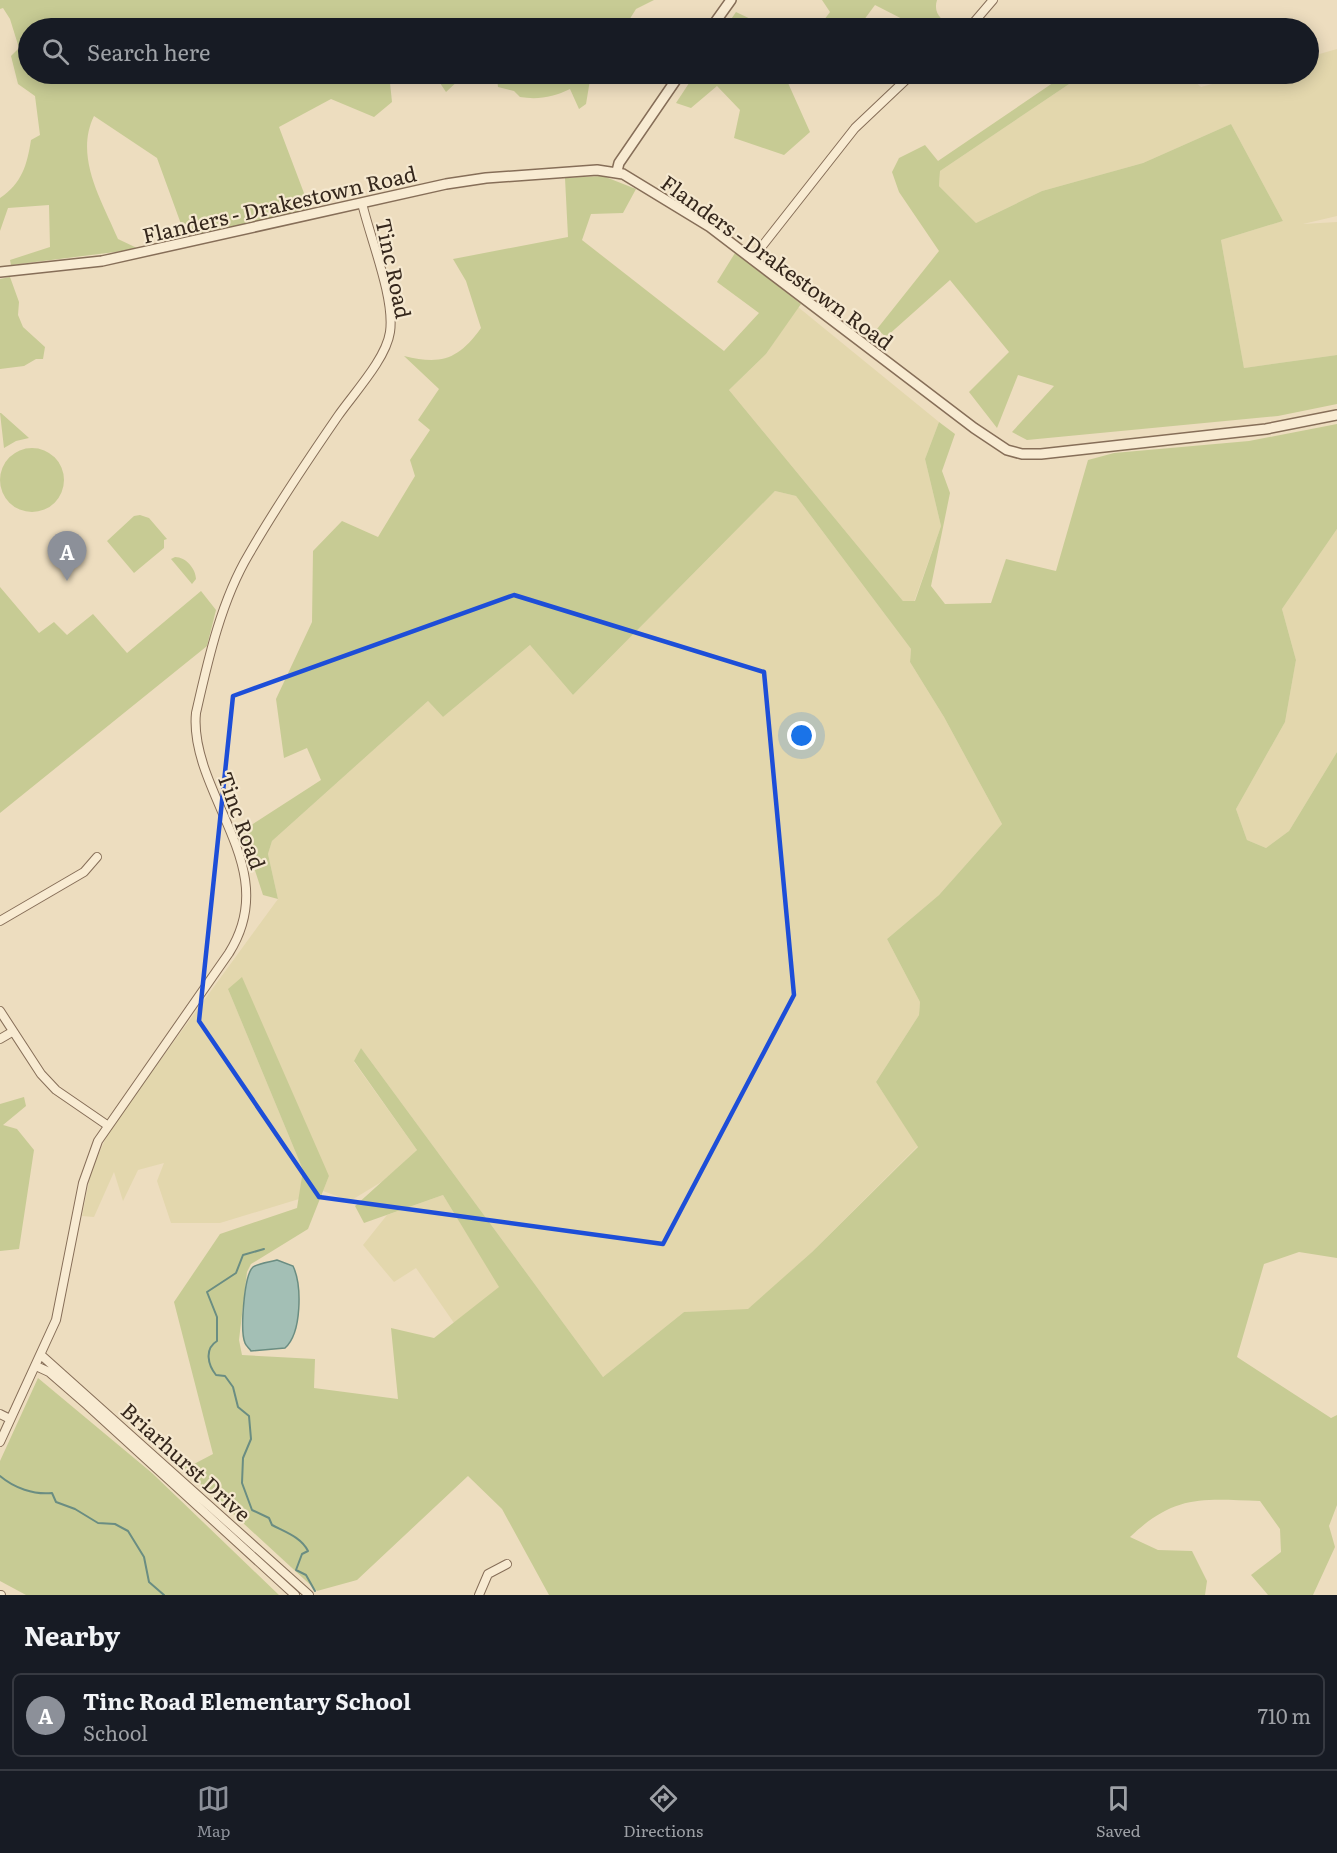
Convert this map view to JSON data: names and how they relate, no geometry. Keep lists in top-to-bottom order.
{
  "streets": {
    "street": ["Flanders - Drakestown Road", "Tinc Road", "Briarhurst Drive"]
  },
  "crossings": [
    ["Flanders - Drakestown Road", "Tinc Road"],
    ["Tinc Road", "Briarhurst Drive"]
  ],
  "page": {
    "search": "Search here",
    "pins": "A",
    "heading": "Nearby",
    "list": [
      {
        "mark": "A",
        "name": "Tinc Road Elementary School",
        "note": "School",
        "value": "710 m"
      }
    ],
    "nav": ["Map", "Directions", "Saved"]
  }
}
